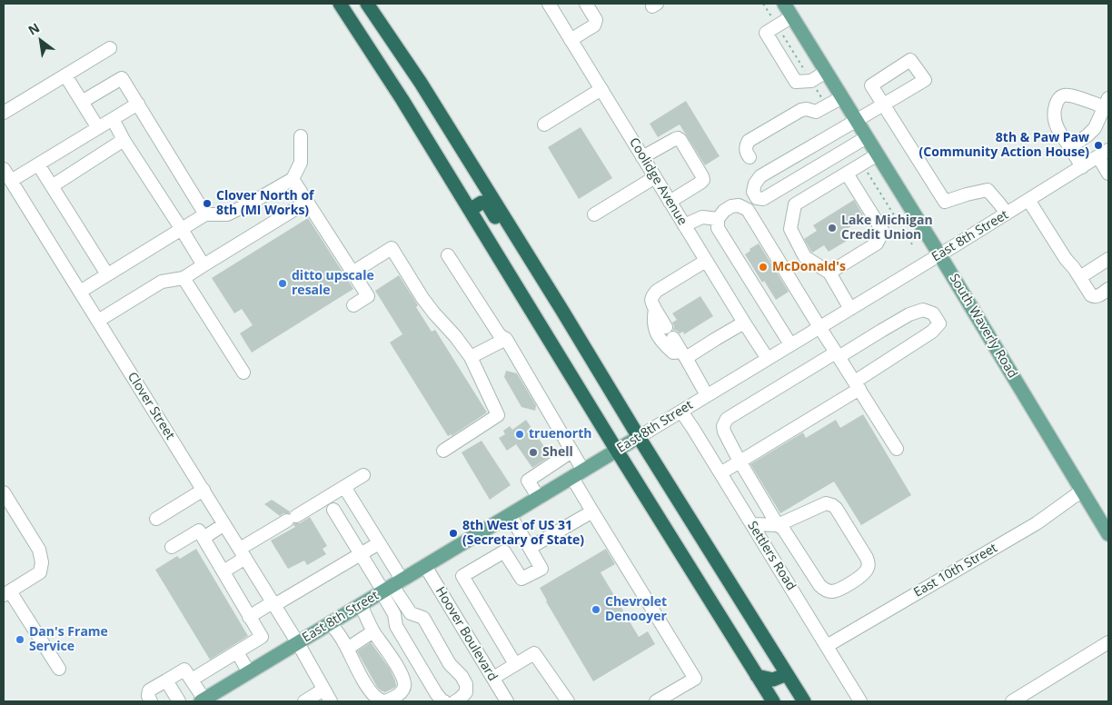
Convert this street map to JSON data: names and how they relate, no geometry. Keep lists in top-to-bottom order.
{
  "streets": {
    "main road": ["East 8th Street", "South Waverly Road"],
    "street": [
      "Coolidge Avenue",
      "Clover Street",
      "Settlers Road",
      "East 10th Street",
      "Hoover Boulevard"
    ]
  },
  "crossings": [
    ["Coolidge Avenue", "East 8th Street"],
    ["East 8th Street", "South Waverly Road"],
    ["East 8th Street", "Clover Street"],
    ["East 8th Street", "Settlers Road"],
    ["East 8th Street", "Hoover Boulevard"],
    ["South Waverly Road", "East 10th Street"],
    ["Settlers Road", "East 10th Street"]
  ],
  "places": [
    "8th & Paw Paw (Community Action House)",
    "Clover North of 8th (MI Works)",
    "Lake Michigan Credit Union",
    "McDonald's",
    "ditto upscale resale",
    "truenorth",
    "Shell",
    "8th West of US 31 (Secretary of State)",
    "Chevrolet Denooyer",
    "Dan's Frame Service"
  ],
  "north": "top left"
}
